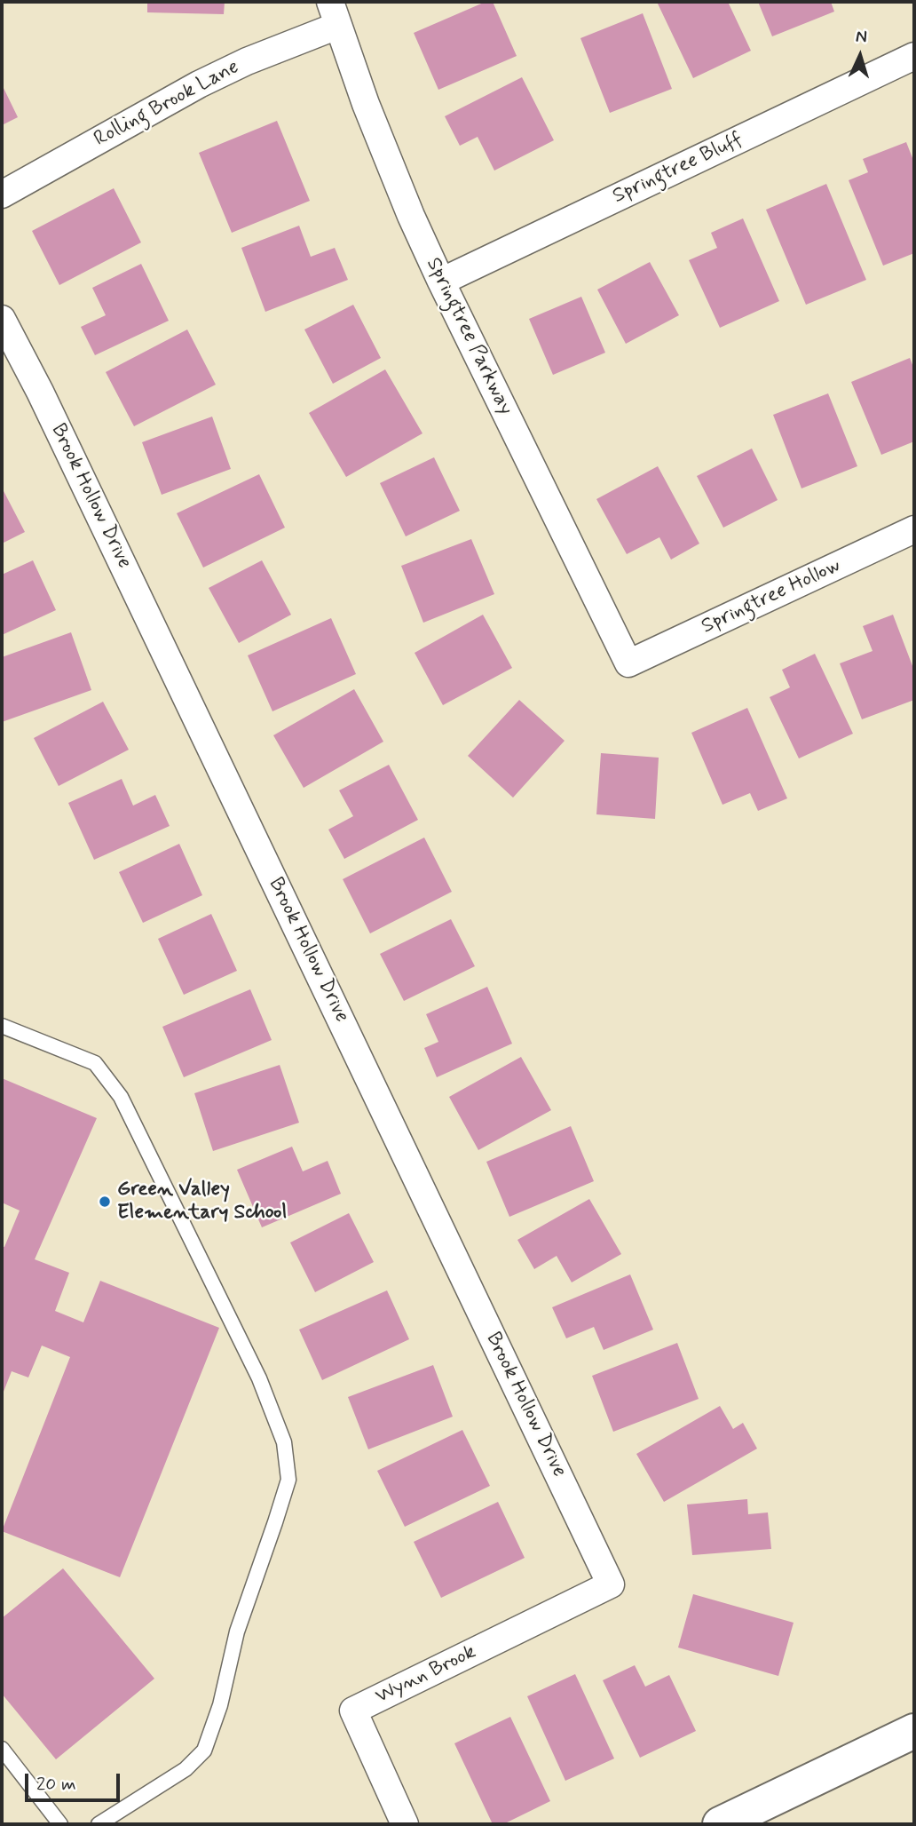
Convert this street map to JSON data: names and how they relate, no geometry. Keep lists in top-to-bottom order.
{
  "streets": {
    "street": [
      "Rolling Brook Lane",
      "Springtree Bluff",
      "Springtree Parkway",
      "Brook Hollow Drive",
      "Springtree Hollow",
      "Wynn Brook"
    ]
  },
  "crossings": [
    ["Rolling Brook Lane", "Springtree Parkway"],
    ["Springtree Bluff", "Springtree Parkway"],
    ["Springtree Parkway", "Springtree Hollow"],
    ["Brook Hollow Drive", "Wynn Brook"]
  ],
  "places": ["Green Valley Elementary School"],
  "scale_bar": "20 m",
  "north": "top"
}
